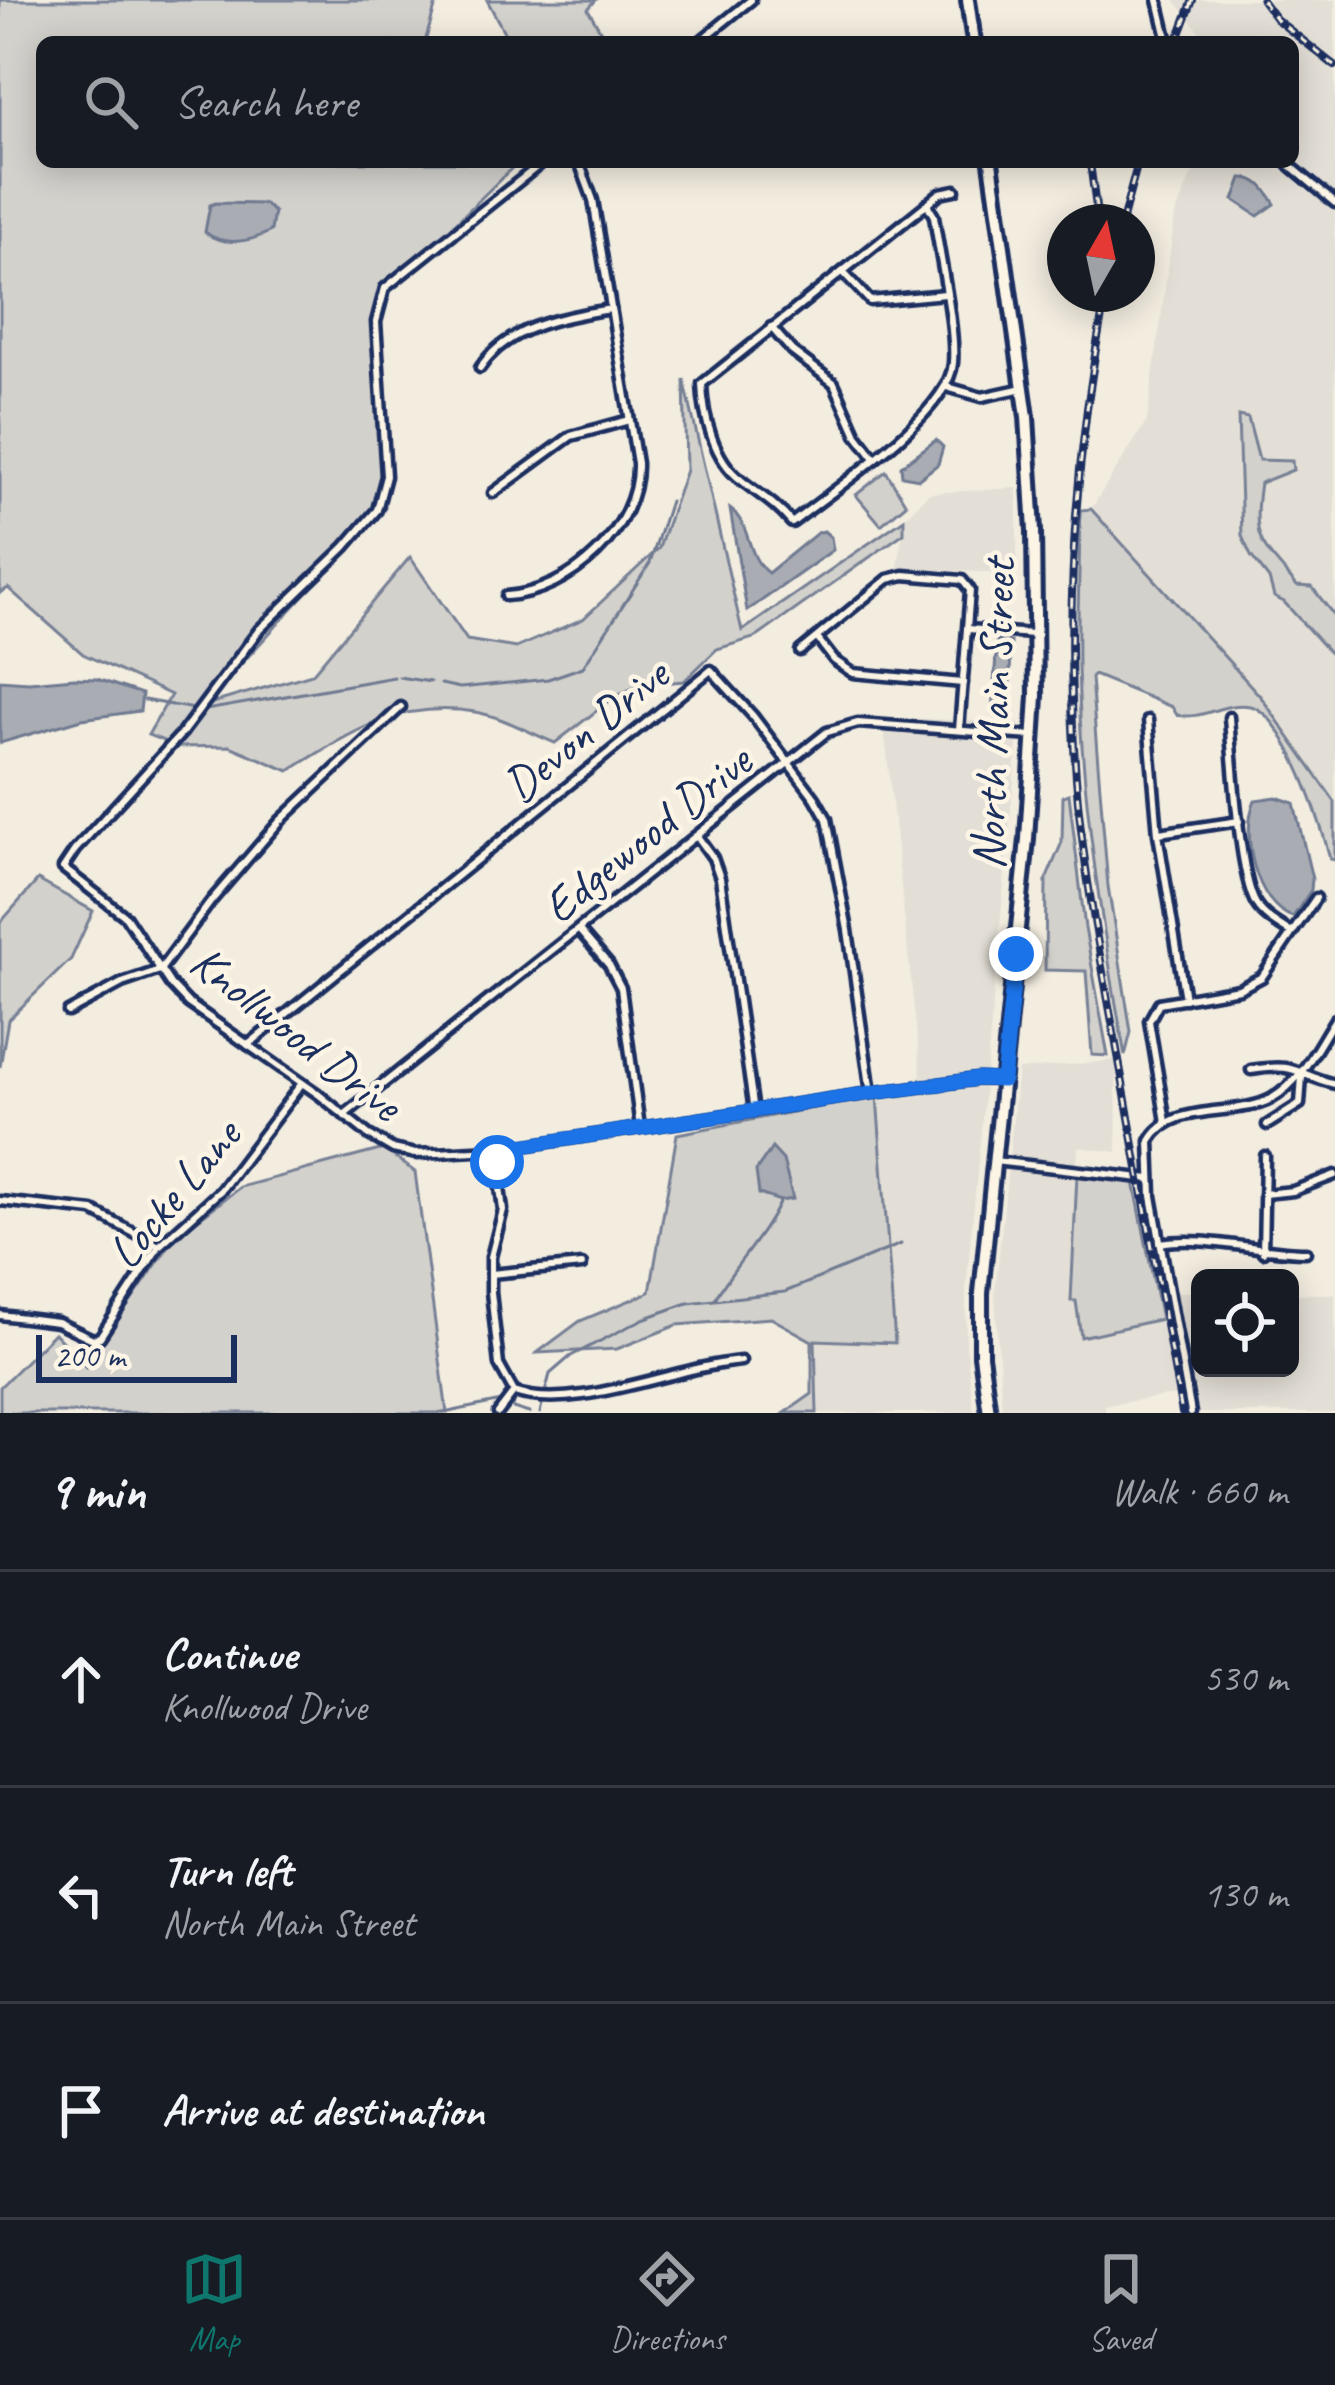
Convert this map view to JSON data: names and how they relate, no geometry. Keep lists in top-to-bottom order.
{
  "streets": {
    "main road": ["North Main Street"],
    "street": [
      "Devon Drive",
      "Edgewood Drive",
      "Knollwood Drive",
      "Locke Lane"
    ]
  },
  "crossings": [
    ["North Main Street", "Edgewood Drive"],
    ["North Main Street", "Knollwood Drive"],
    ["Devon Drive", "Edgewood Drive"],
    ["Devon Drive", "Knollwood Drive"],
    ["Edgewood Drive", "Knollwood Drive"],
    ["Knollwood Drive", "Locke Lane"]
  ],
  "scale_bar": "200 m",
  "north": "top",
  "page": {
    "search": "Search here",
    "scale": "200 m",
    "heading": ["9 min", "Walk · 660 m"],
    "list": [
      ["Continue", "Knollwood Drive", "530 m"],
      ["Turn left", "North Main Street", "130 m"],
      "Arrive at destination"
    ],
    "nav": ["Map", "Directions", "Saved"]
  }
}
